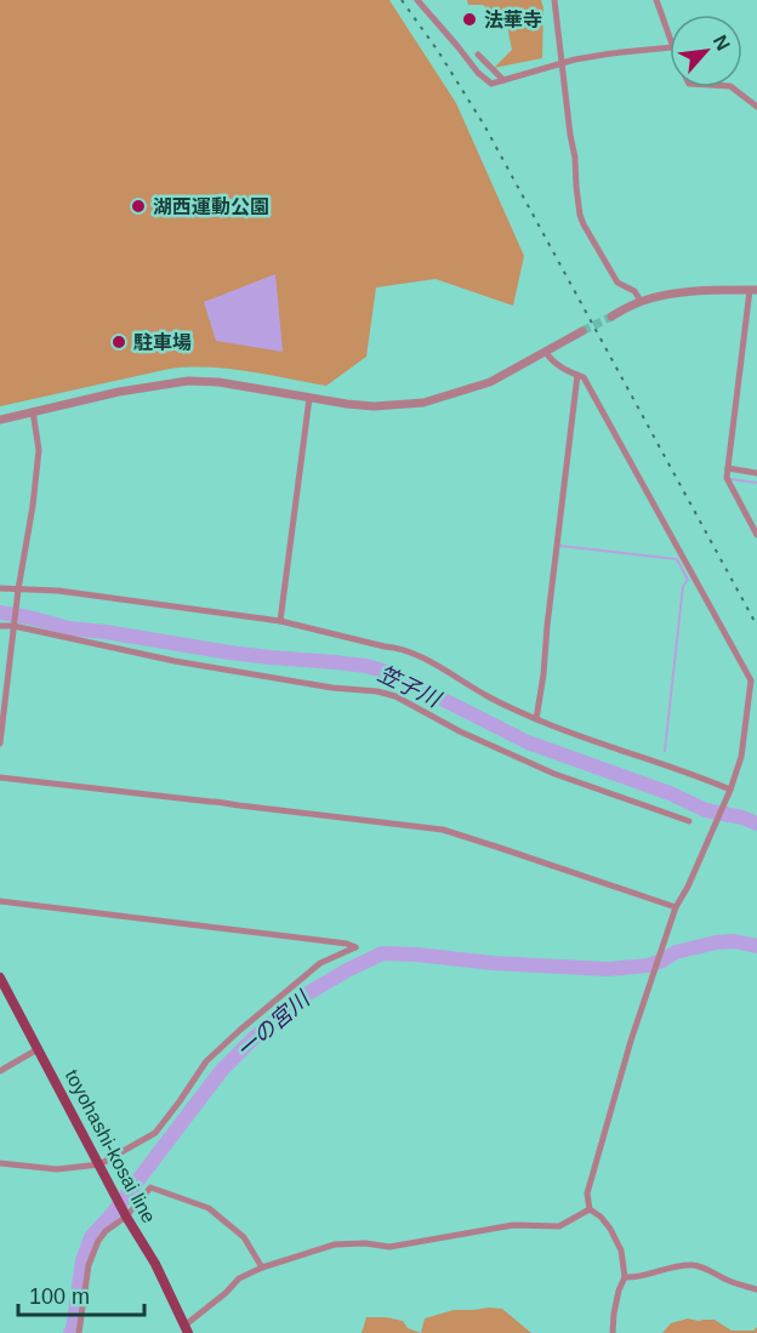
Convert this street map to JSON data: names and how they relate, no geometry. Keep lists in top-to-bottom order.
{
  "streets": {
    "main road": ["toyohashi-kosai line"]
  },
  "water": ["笠子川", "一の宮川"],
  "places": ["法華寺", "湖西運動公園", "駐車場"],
  "scale_bar": "100 m",
  "north": "top right"
}
